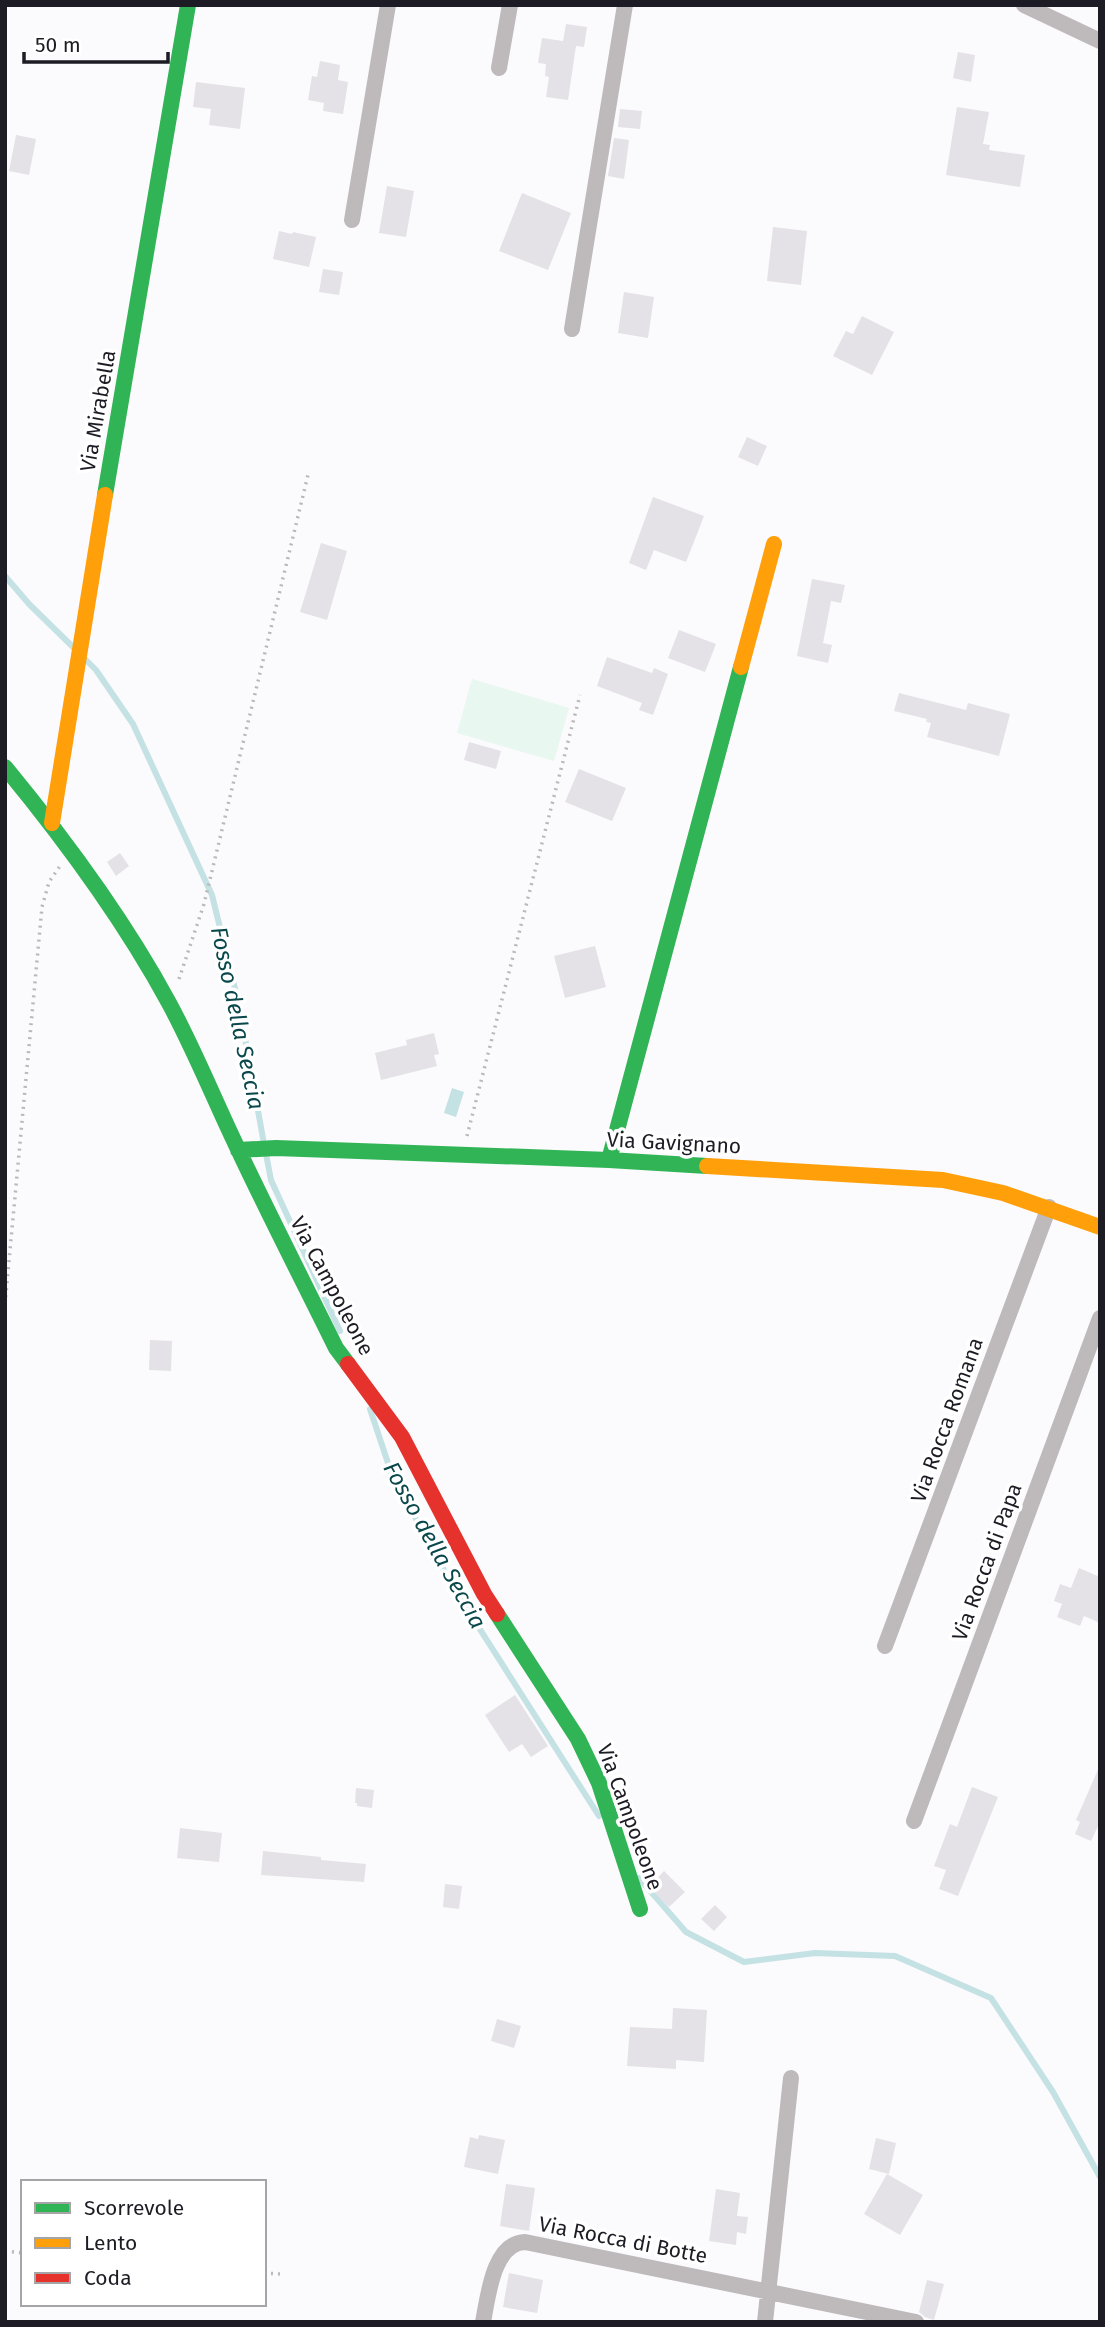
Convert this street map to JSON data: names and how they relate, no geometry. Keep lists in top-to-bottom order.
{
  "streets": {
    "street": [
      "Via Mirabella",
      "Via Gavignano",
      "Via Campoleone",
      "Via Rocca Romana",
      "Via Rocca di Papa",
      "Via Rocca di Botte"
    ]
  },
  "crossings": [
    ["Via Mirabella", "Via Campoleone"],
    ["Via Gavignano", "Via Campoleone"],
    ["Via Gavignano", "Via Rocca Romana"]
  ],
  "water": ["Fosso della Seccia"],
  "legend": ["Scorrevole", "Lento", "Coda"],
  "scale_bar": "50 m"
}
